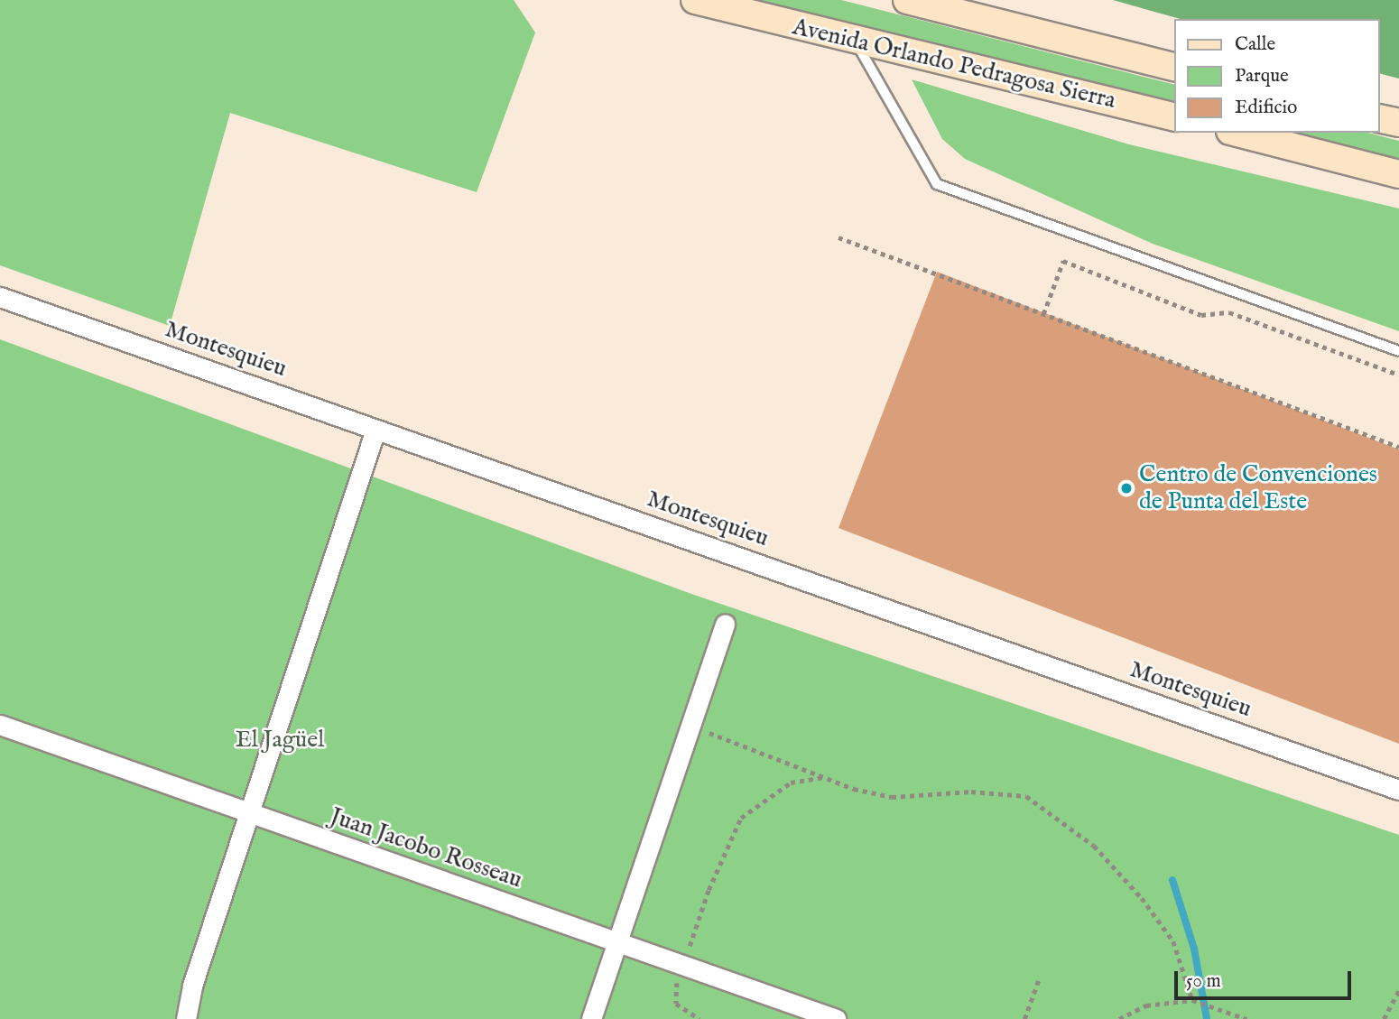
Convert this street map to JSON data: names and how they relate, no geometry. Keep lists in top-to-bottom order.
{
  "streets": {
    "street": ["Avenida Orlando Pedragosa Sierra", "Montesquieu", "Juan Jacobo Rosseau"]
  },
  "parks": ["El Jagüel"],
  "places": ["Centro de Convenciones de Punta del Este"],
  "legend": ["Calle", "Parque", "Edificio"],
  "scale_bar": "50 m"
}
